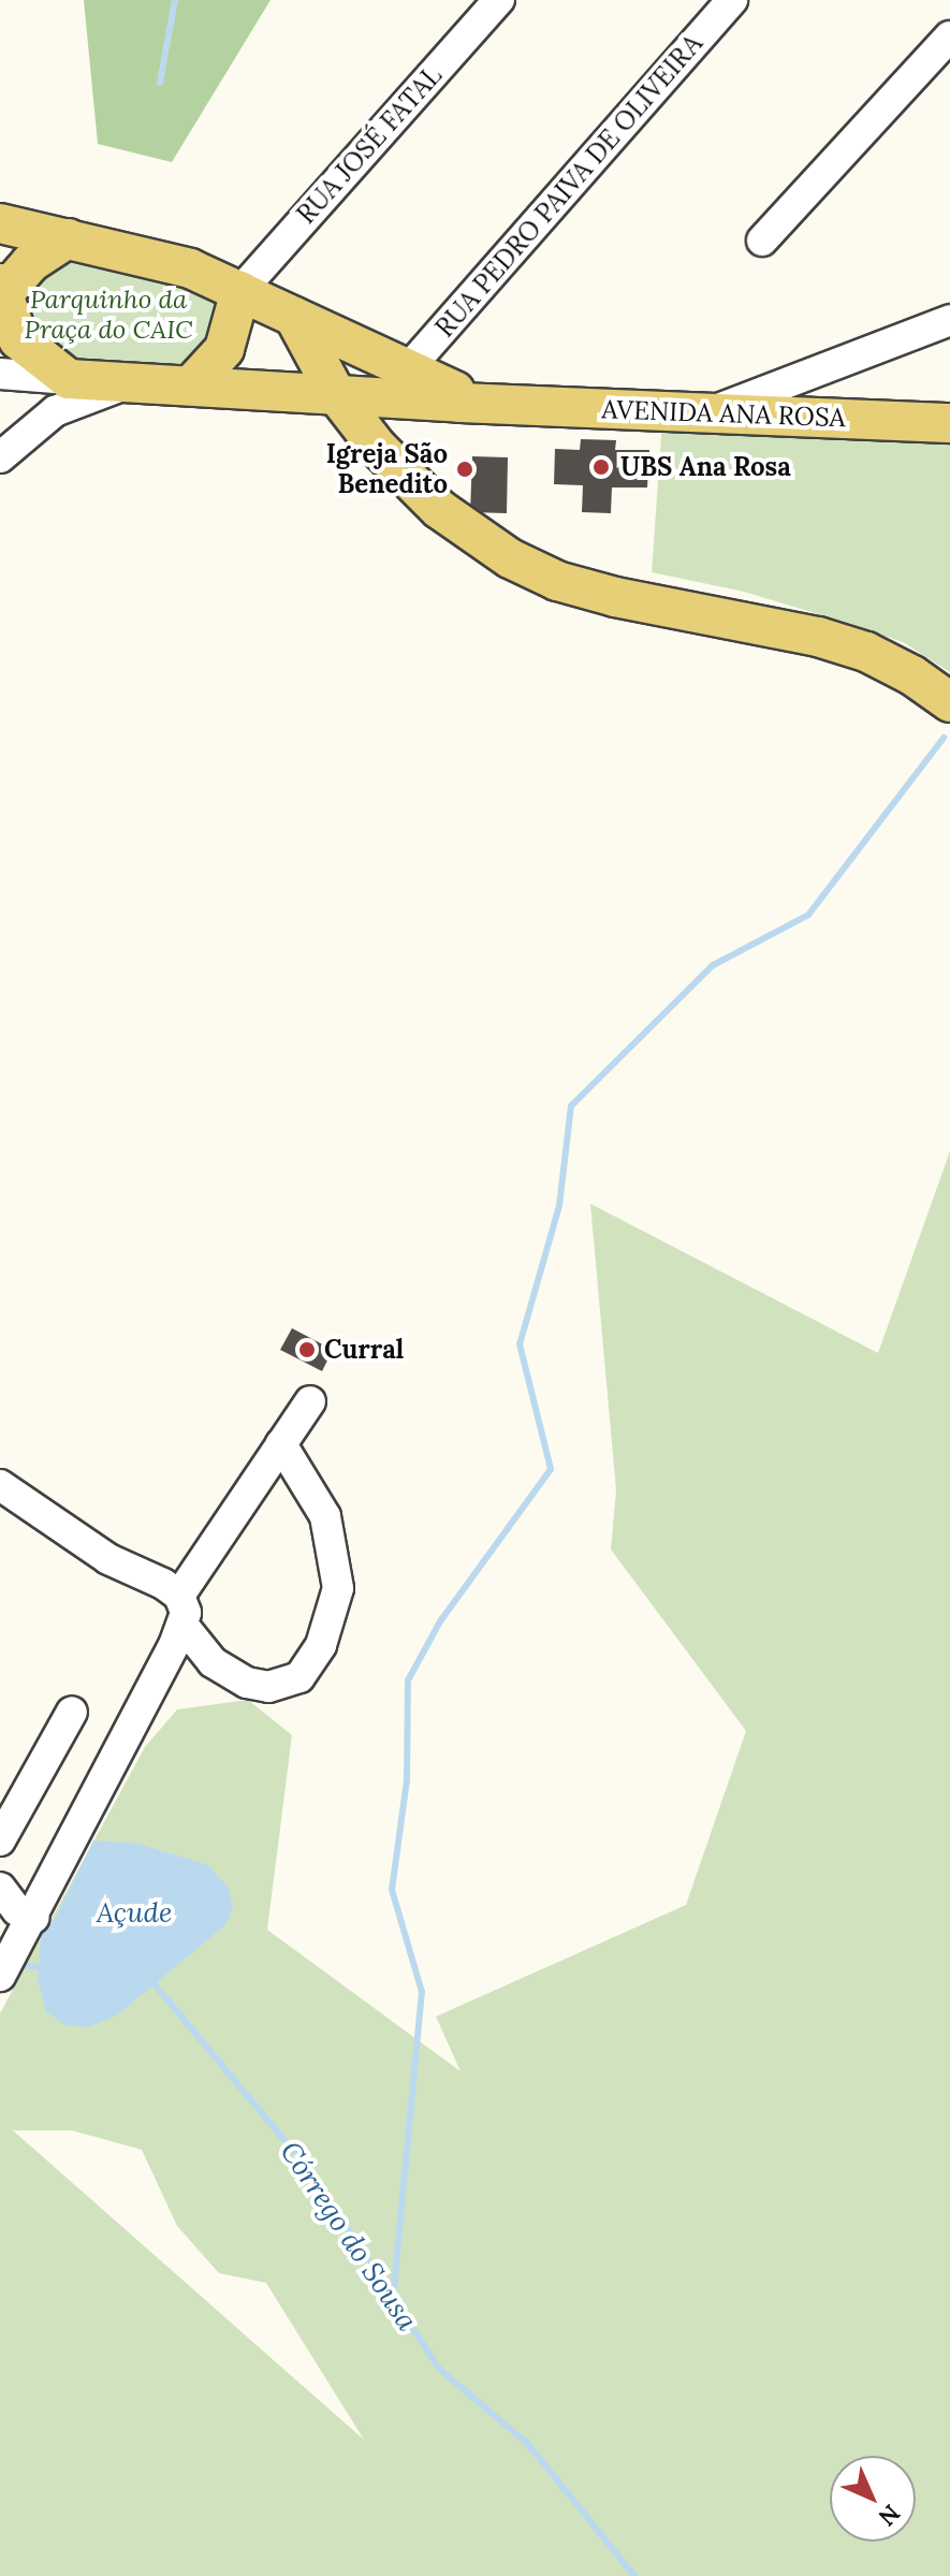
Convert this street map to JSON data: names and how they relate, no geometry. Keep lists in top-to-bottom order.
{
  "streets": {
    "main road": ["AVENIDA ANA ROSA"],
    "street": ["RUA JOSÉ FATAL", "RUA PEDRO PAIVA DE OLIVEIRA"]
  },
  "crossings": [
    ["RUA JOSÉ FATAL", "AVENIDA ANA ROSA"],
    ["RUA PEDRO PAIVA DE OLIVEIRA", "AVENIDA ANA ROSA"]
  ],
  "water": ["Açude", "Córrego do Sousa"],
  "parks": ["Parquinho da Praça do CAIC"],
  "places": ["UBS Ana Rosa", "Igreja São Benedito", "Curral"],
  "north": "bottom right"
}
